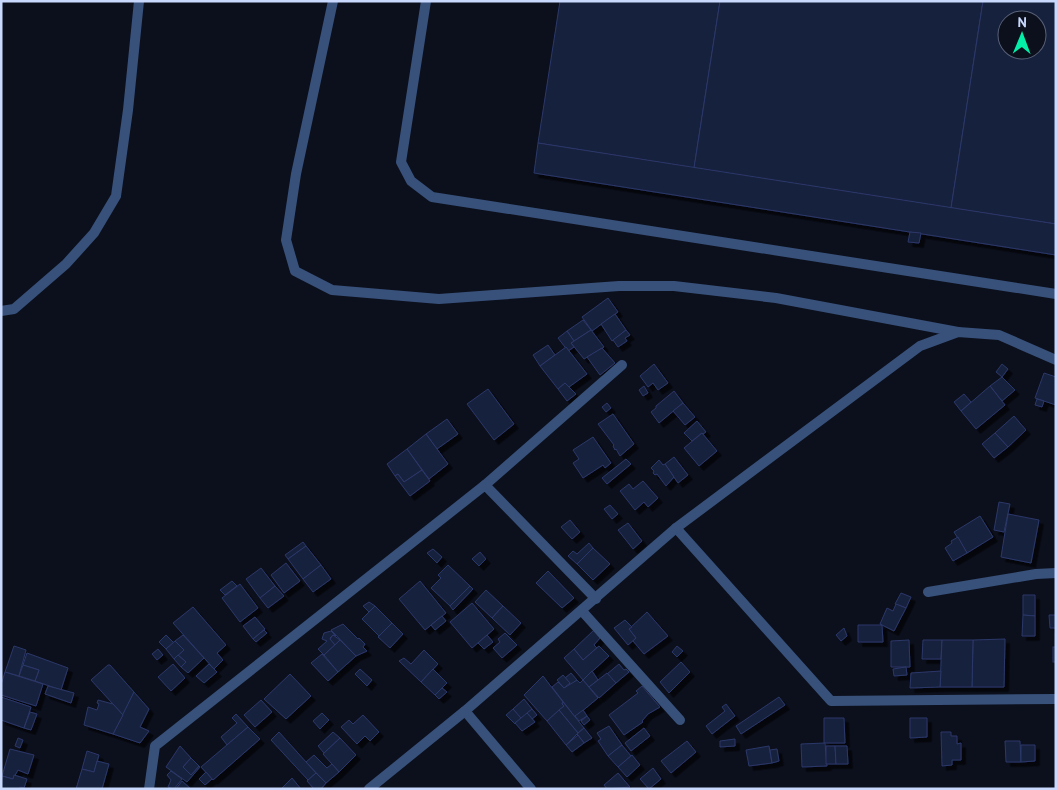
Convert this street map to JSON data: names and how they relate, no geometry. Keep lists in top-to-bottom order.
{
  "north": "top"
}
